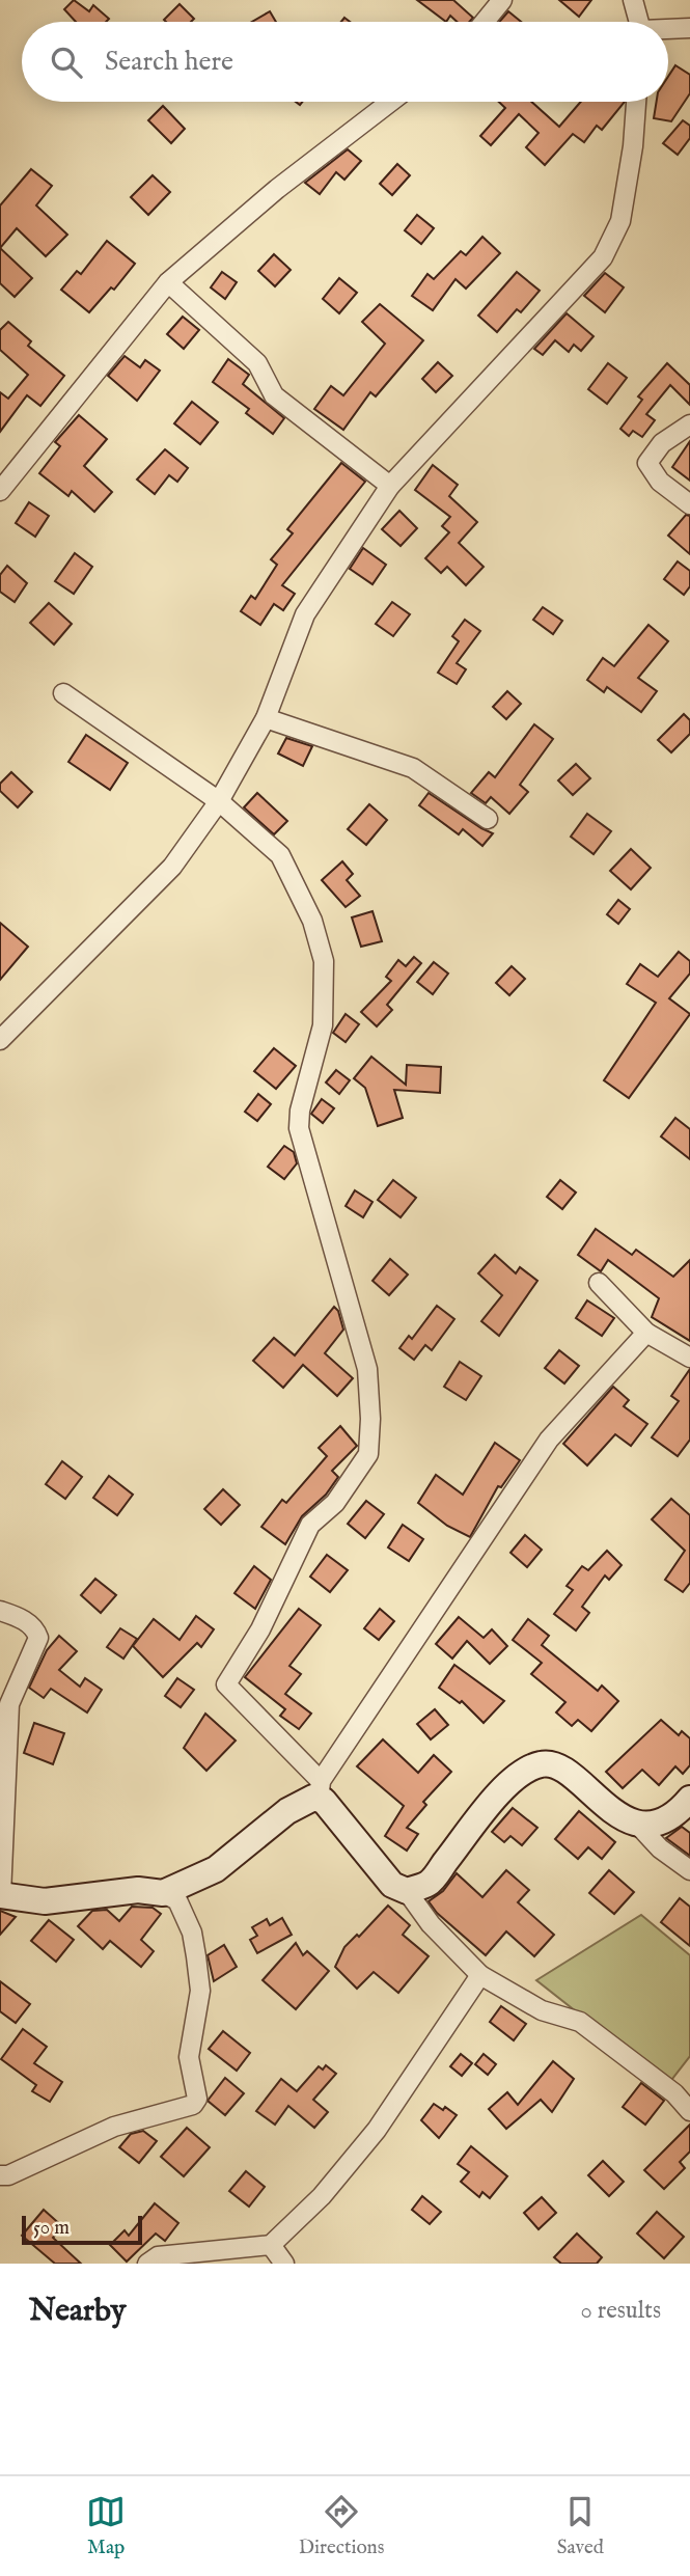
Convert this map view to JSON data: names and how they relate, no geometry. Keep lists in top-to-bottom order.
{
  "scale_bar": "50 m",
  "page": {
    "search": "Search here",
    "scale": "50 m",
    "heading": ["Nearby", "0 results"],
    "nav": ["Map", "Directions", "Saved"]
  }
}
